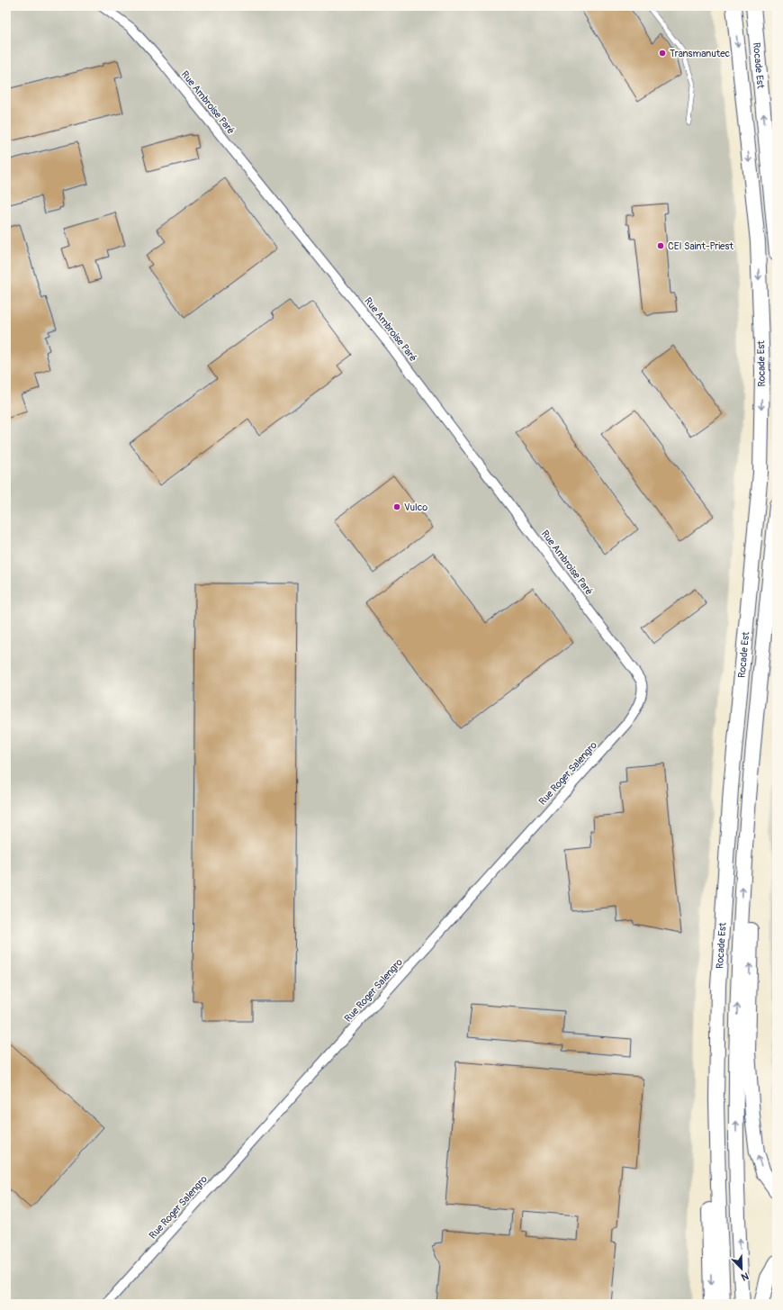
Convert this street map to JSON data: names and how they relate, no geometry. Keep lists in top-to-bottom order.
{
  "streets": {
    "highway": ["Rocade Est"],
    "street": ["Rue Ambroise Paré", "Rue Roger Salengro"]
  },
  "crossings": [
    ["Rue Ambroise Paré", "Rue Roger Salengro"]
  ],
  "places": ["Transmanutec", "CEI Saint-Priest", "Vulco"],
  "north": "bottom right"
}
